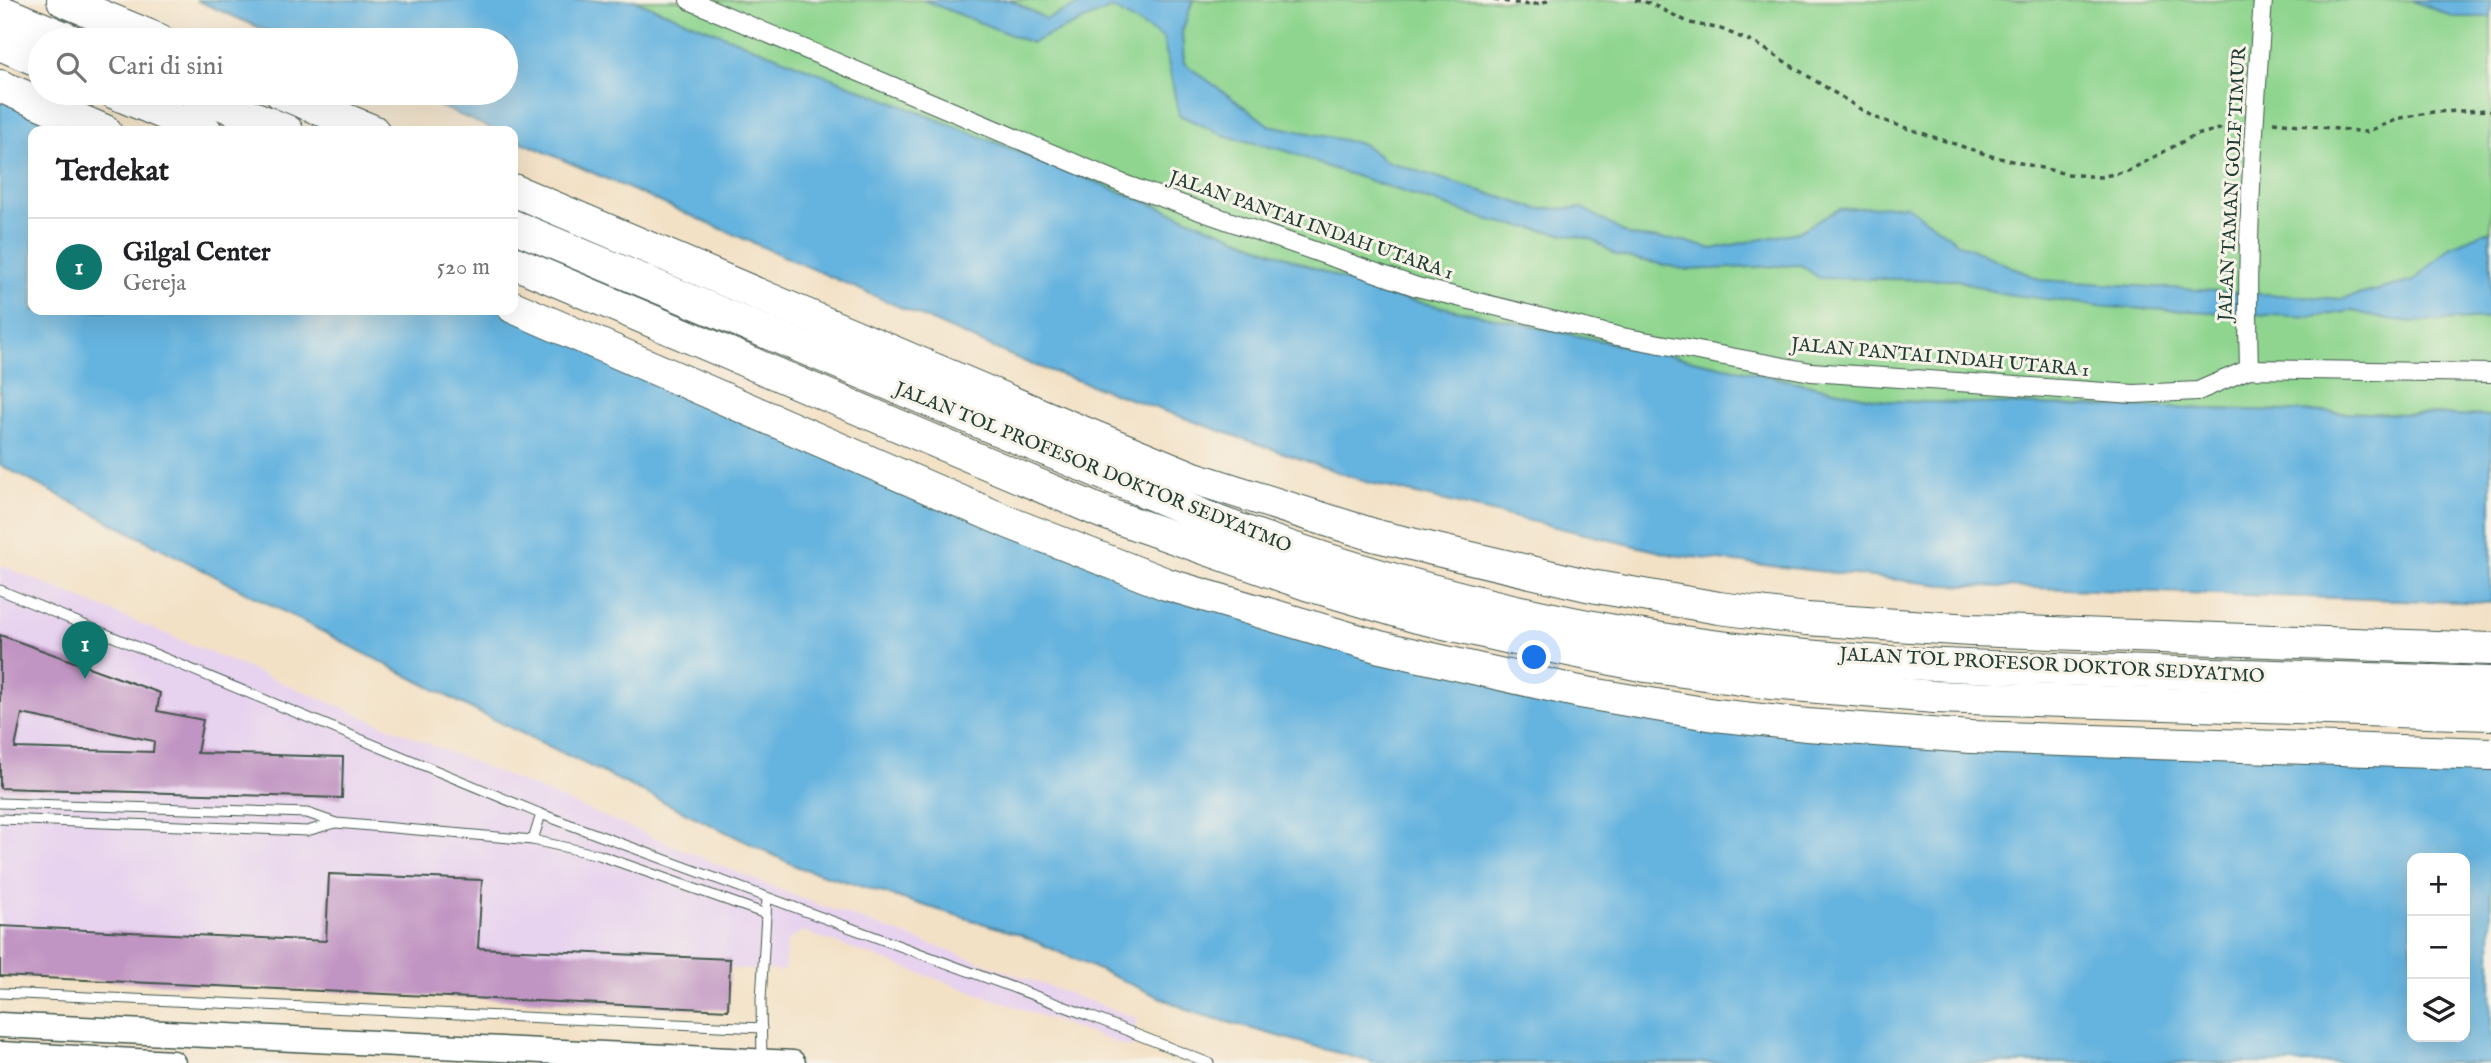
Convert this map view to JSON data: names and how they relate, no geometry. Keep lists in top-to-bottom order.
{
  "streets": {
    "highway": ["JALAN TOL PROFESOR DOKTOR SEDYATMO"],
    "street": ["JALAN TAMAN GOLF TIMUR", "JALAN PANTAI INDAH UTARA 1"]
  },
  "crossings": [
    ["JALAN TAMAN GOLF TIMUR", "JALAN PANTAI INDAH UTARA 1"]
  ],
  "page": {
    "search": "Cari di sini",
    "heading": "Terdekat",
    "list": [
      {
        "mark": "1",
        "name": "Gilgal Center",
        "note": "Gereja",
        "value": "520 m"
      }
    ],
    "pins": "1",
    "map_buttons": ["+", "−"]
  }
}
